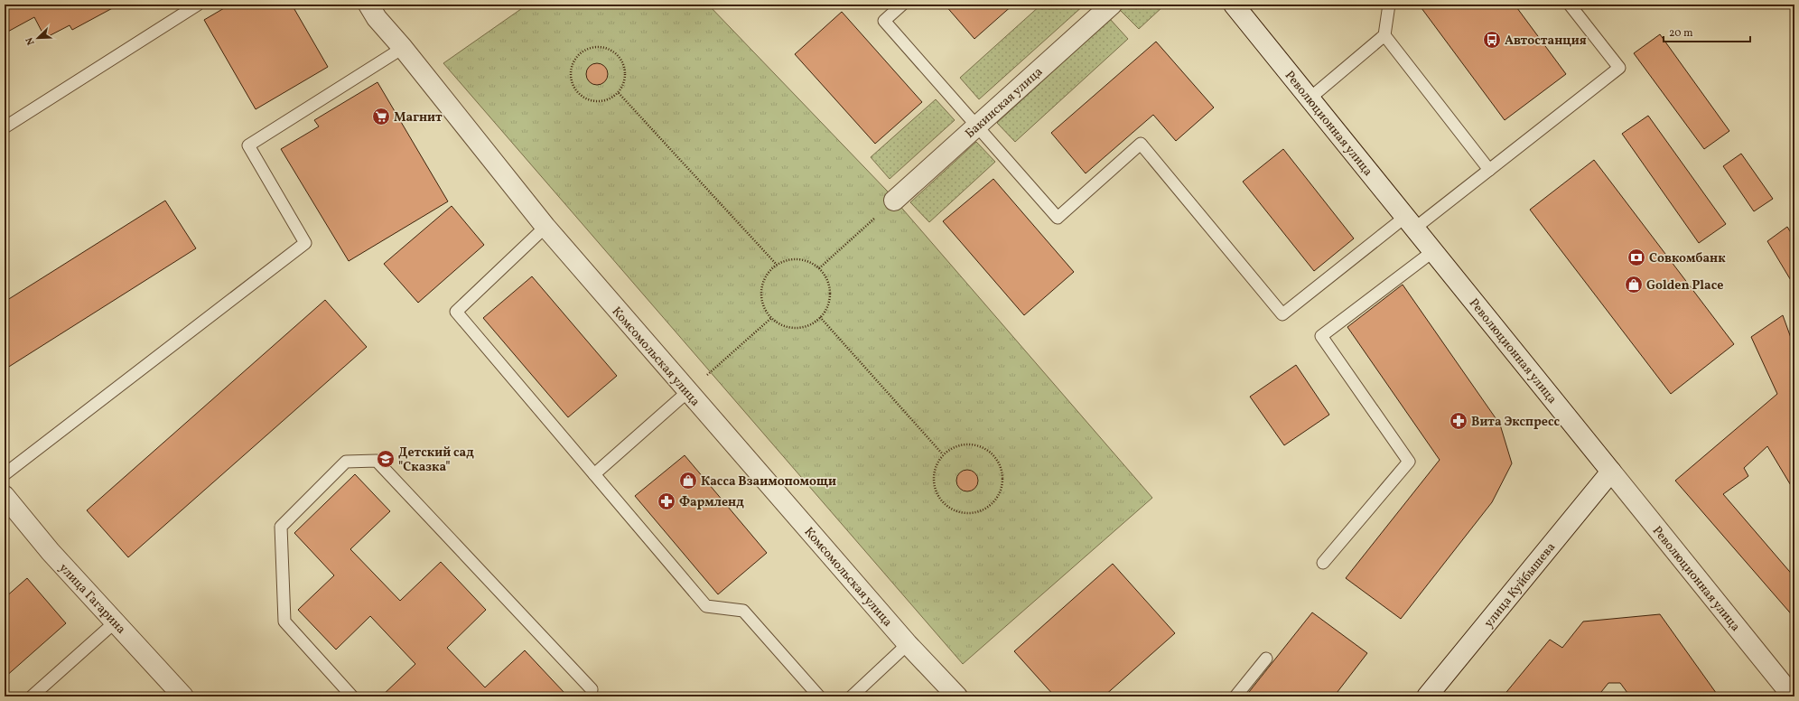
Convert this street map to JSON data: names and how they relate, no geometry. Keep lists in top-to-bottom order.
{
  "streets": {
    "street": [
      "Бакинская улица",
      "Революционная улица",
      "Комсомольская улица",
      "улица Куйбышева",
      "улица Гагарина"
    ]
  },
  "crossings": [
    ["Революционная улица", "улица Куйбышева"]
  ],
  "places": {
    "bus stop": ["Автостанция"],
    "supermarket": ["Магнит"],
    "bank": ["Совкомбанк"],
    "shop": ["Golden Place", "Касса Взаимопомощи"],
    "pharmacy": ["Вита Экспресс", "Фармленд"],
    "school or university": ["Детский сад \"Сказка\""]
  },
  "scale_bar": "20 m",
  "north": "bottom left"
}
